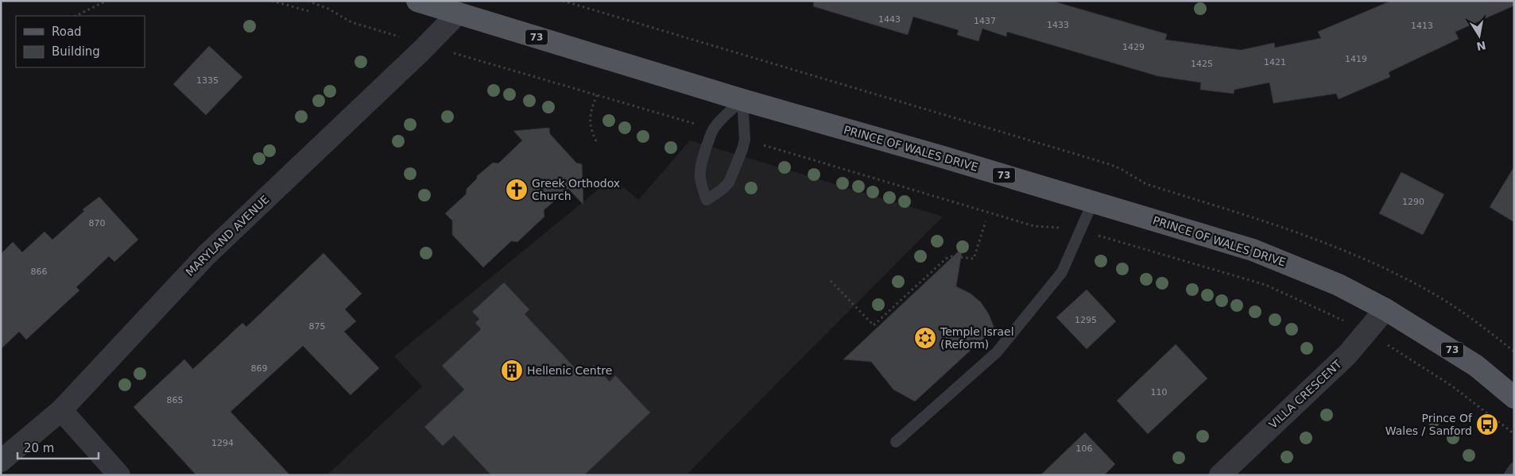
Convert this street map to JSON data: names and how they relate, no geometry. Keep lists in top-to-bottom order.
{
  "streets": {
    "main road": ["73", "PRINCE OF WALES DRIVE"],
    "street": ["MARYLAND AVENUE", "VILLA CRESCENT"]
  },
  "crossings": [
    ["PRINCE OF WALES DRIVE", "MARYLAND AVENUE"],
    ["PRINCE OF WALES DRIVE", "VILLA CRESCENT"]
  ],
  "places": {
    "church": ["Greek Orthodox Church"],
    "synagogue": ["Temple Israel (Reform)"],
    "building": ["Hellenic Centre"],
    "bus stop": ["Prince Of Wales / Sanford"]
  },
  "house_numbers": [
    "1443",
    "1437",
    "1433",
    "1413",
    "1429",
    "1419",
    "1421",
    "1425",
    "1335",
    "1290",
    "870",
    "866",
    "1295",
    "875",
    "869",
    "110",
    "865",
    "1294",
    "106"
  ],
  "legend": ["Road", "Building"],
  "scale_bar": "20 m",
  "north": "bottom"
}
